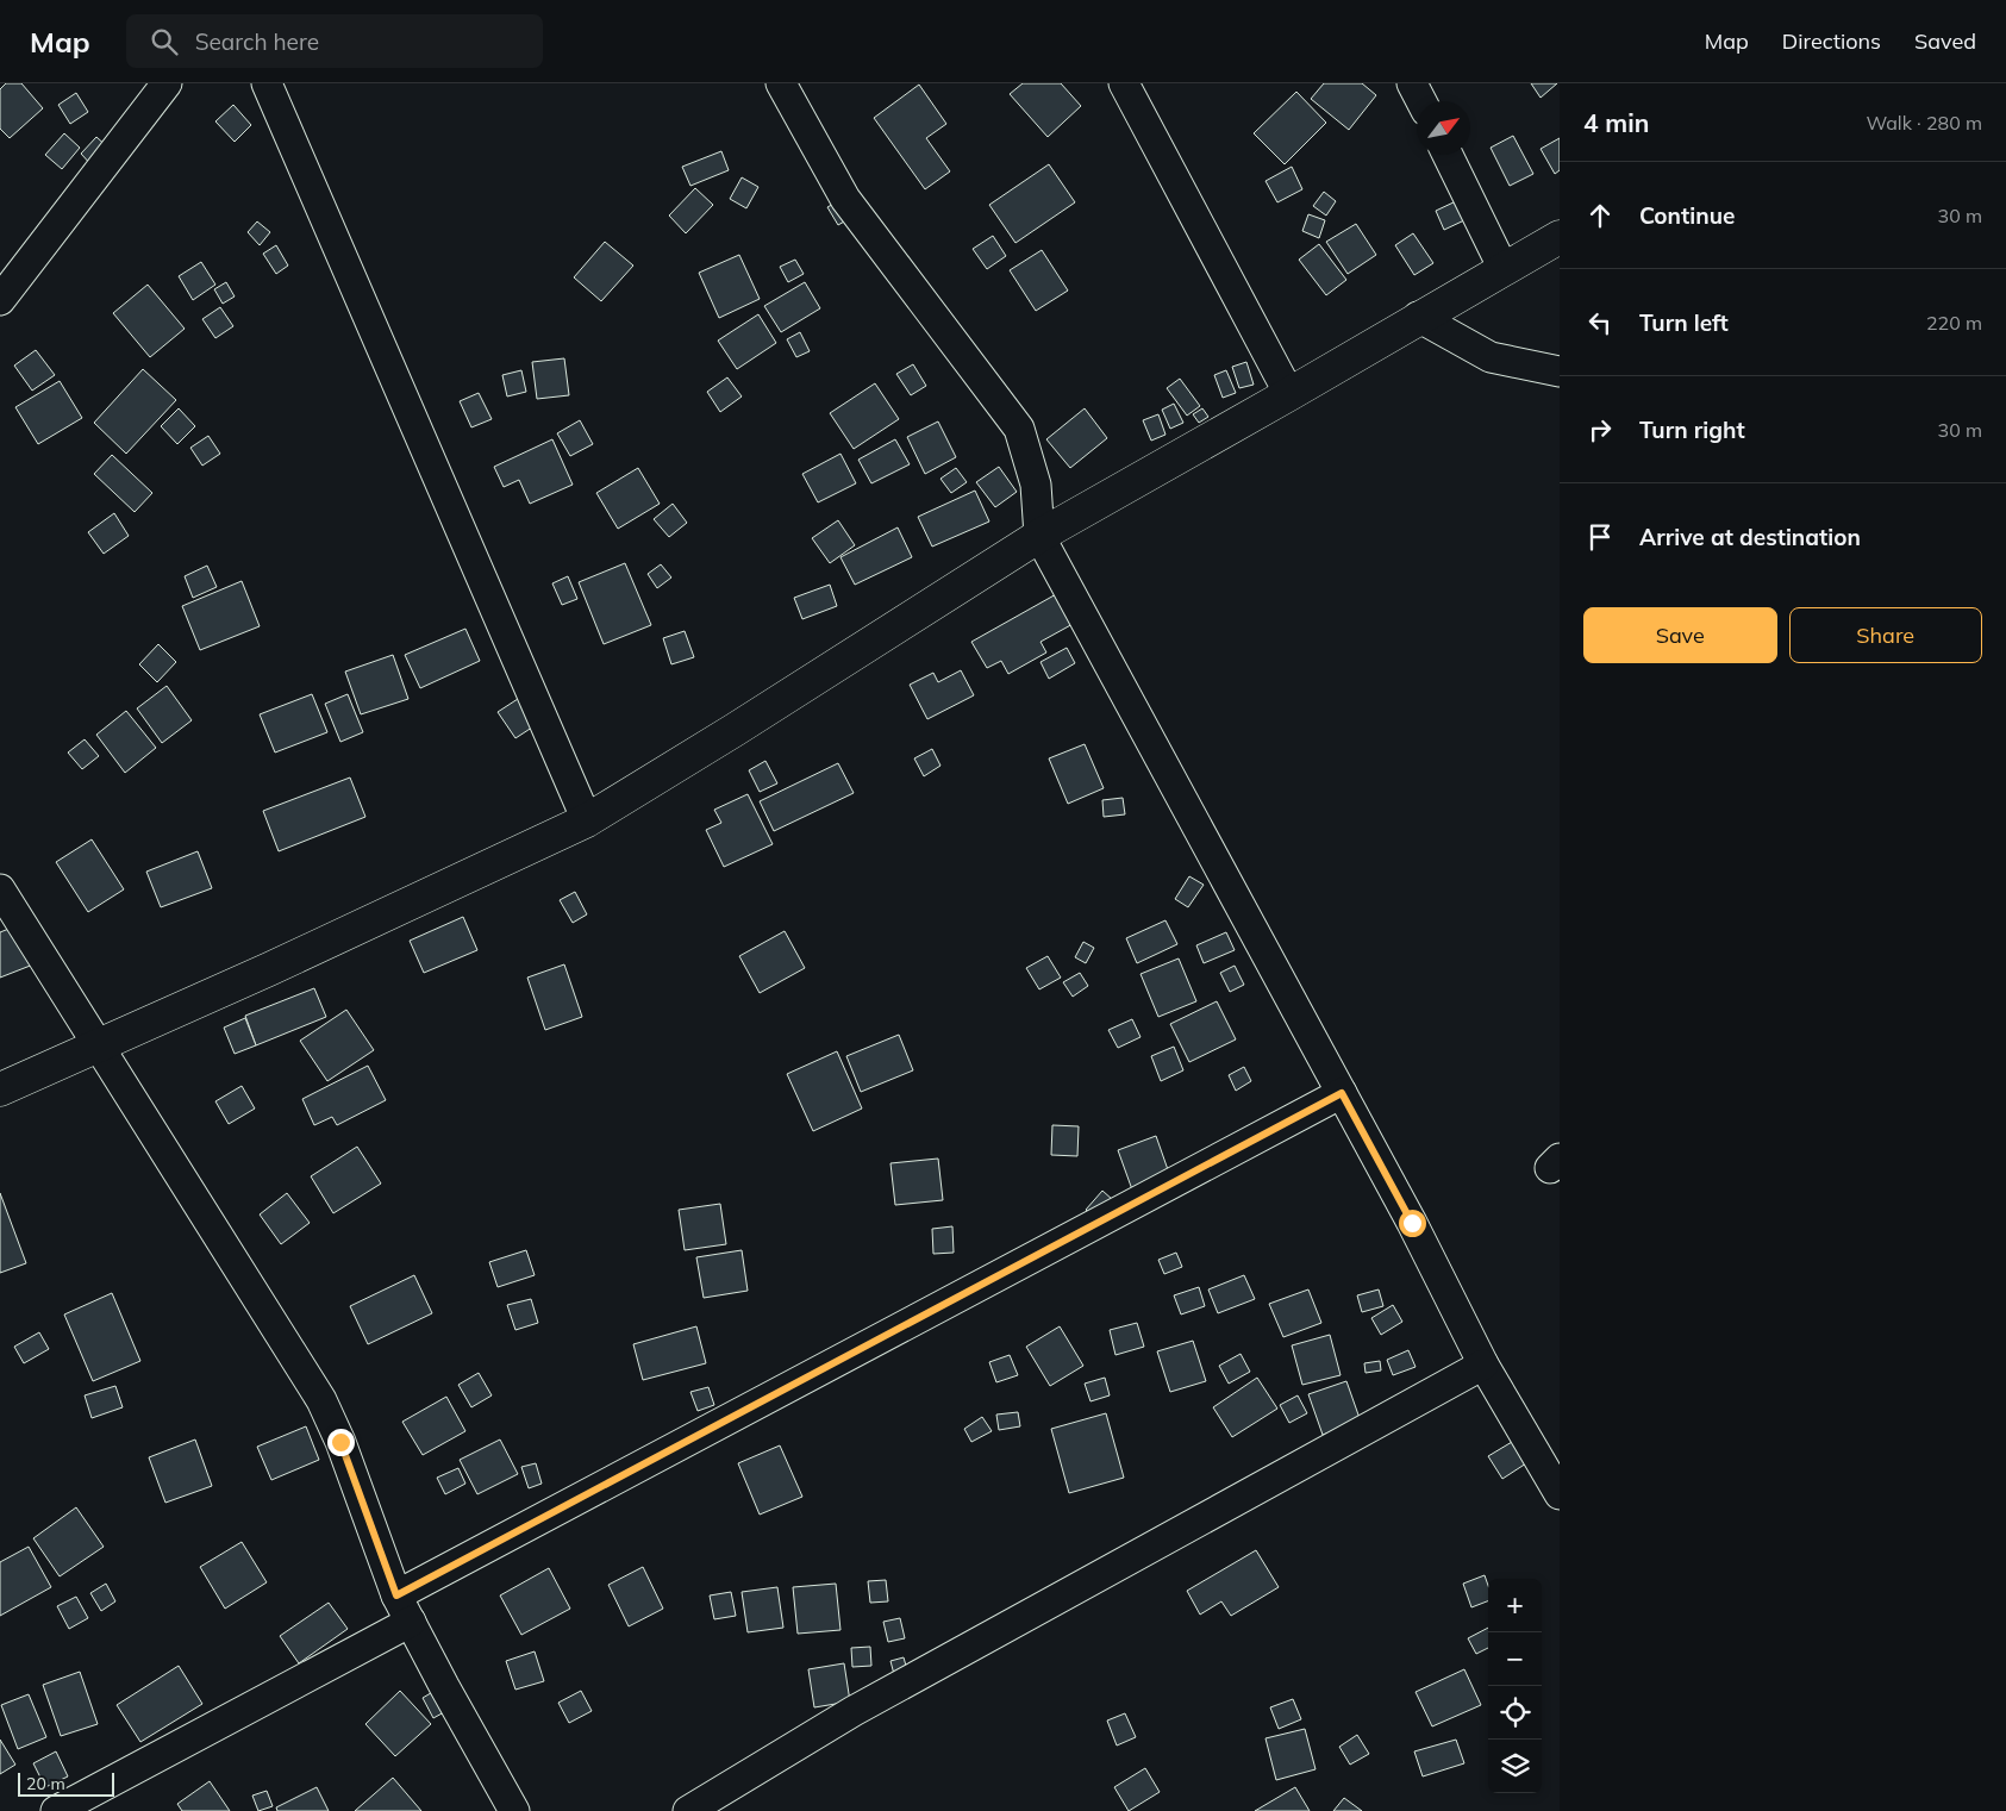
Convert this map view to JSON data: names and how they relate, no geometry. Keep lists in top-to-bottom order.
{
  "scale_bar": "20 m",
  "north": "top right",
  "page": {
    "header": "Map",
    "search": "Search here",
    "nav": ["Map", "Directions", "Saved"],
    "heading": ["4 min", "Walk · 280 m"],
    "list": [
      ["Continue", "30 m"],
      ["Turn left", "220 m"],
      ["Turn right", "30 m"],
      "Arrive at destination"
    ],
    "buttons": ["Save", "Share"],
    "map_buttons": ["+", "−"],
    "scale": "20 m"
  }
}
